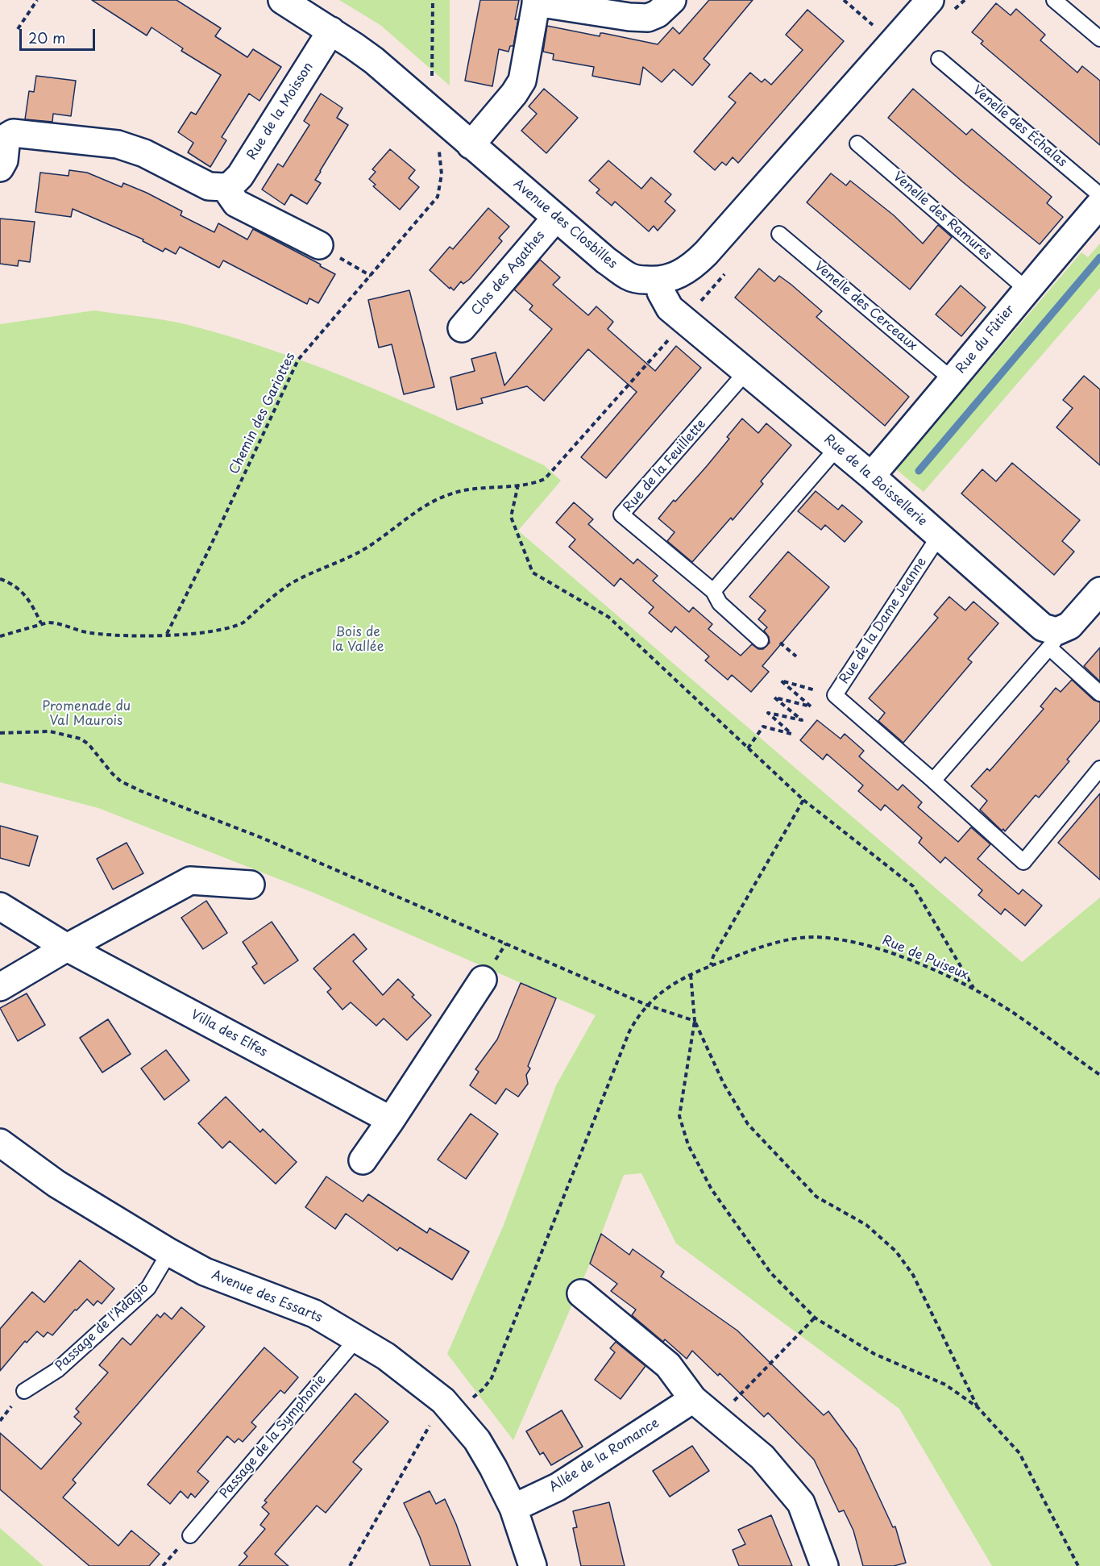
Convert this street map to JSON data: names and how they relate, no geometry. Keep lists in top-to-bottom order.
{
  "streets": {
    "street": [
      "Rue de la Moisson",
      "Avenue des Closbilles",
      "Clos des Agathes",
      "Rue du Fûtier",
      "Rue de la Boissellerie",
      "Villa des Elfes",
      "Avenue des Essarts",
      "Allée de la Romance"
    ],
    "lane": [
      "Venelle des Échalas",
      "Venelle des Ramures",
      "Venelle des Cerceaux",
      "Rue de la Feuillette",
      "Rue de la Dame Jeanne",
      "Passage de l'Adagio",
      "Passage de la Symphonie"
    ],
    "path": ["Chemin des Gariottes", "Rue de Puiseux"]
  },
  "crossings": [
    ["Rue de la Moisson", "Avenue des Closbilles"],
    ["Venelle des Ramures", "Rue du Fûtier"],
    ["Avenue des Closbilles", "Clos des Agathes"],
    ["Avenue des Closbilles", "Rue de la Boissellerie"],
    ["Venelle des Cerceaux", "Rue du Fûtier"],
    ["Rue du Fûtier", "Rue de la Boissellerie"],
    ["Rue de la Feuillette", "Rue de la Boissellerie"],
    ["Rue de la Boissellerie", "Rue de la Dame Jeanne"],
    ["Rue de Puiseux", "Avenue des Essarts"],
    ["Avenue des Essarts", "Passage de l'Adagio"],
    ["Avenue des Essarts", "Passage de la Symphonie"],
    ["Avenue des Essarts", "Allée de la Romance"]
  ],
  "parks": ["Bois de la Vallée", "Promenade du Val Maurois"],
  "scale_bar": "20 m"
}
